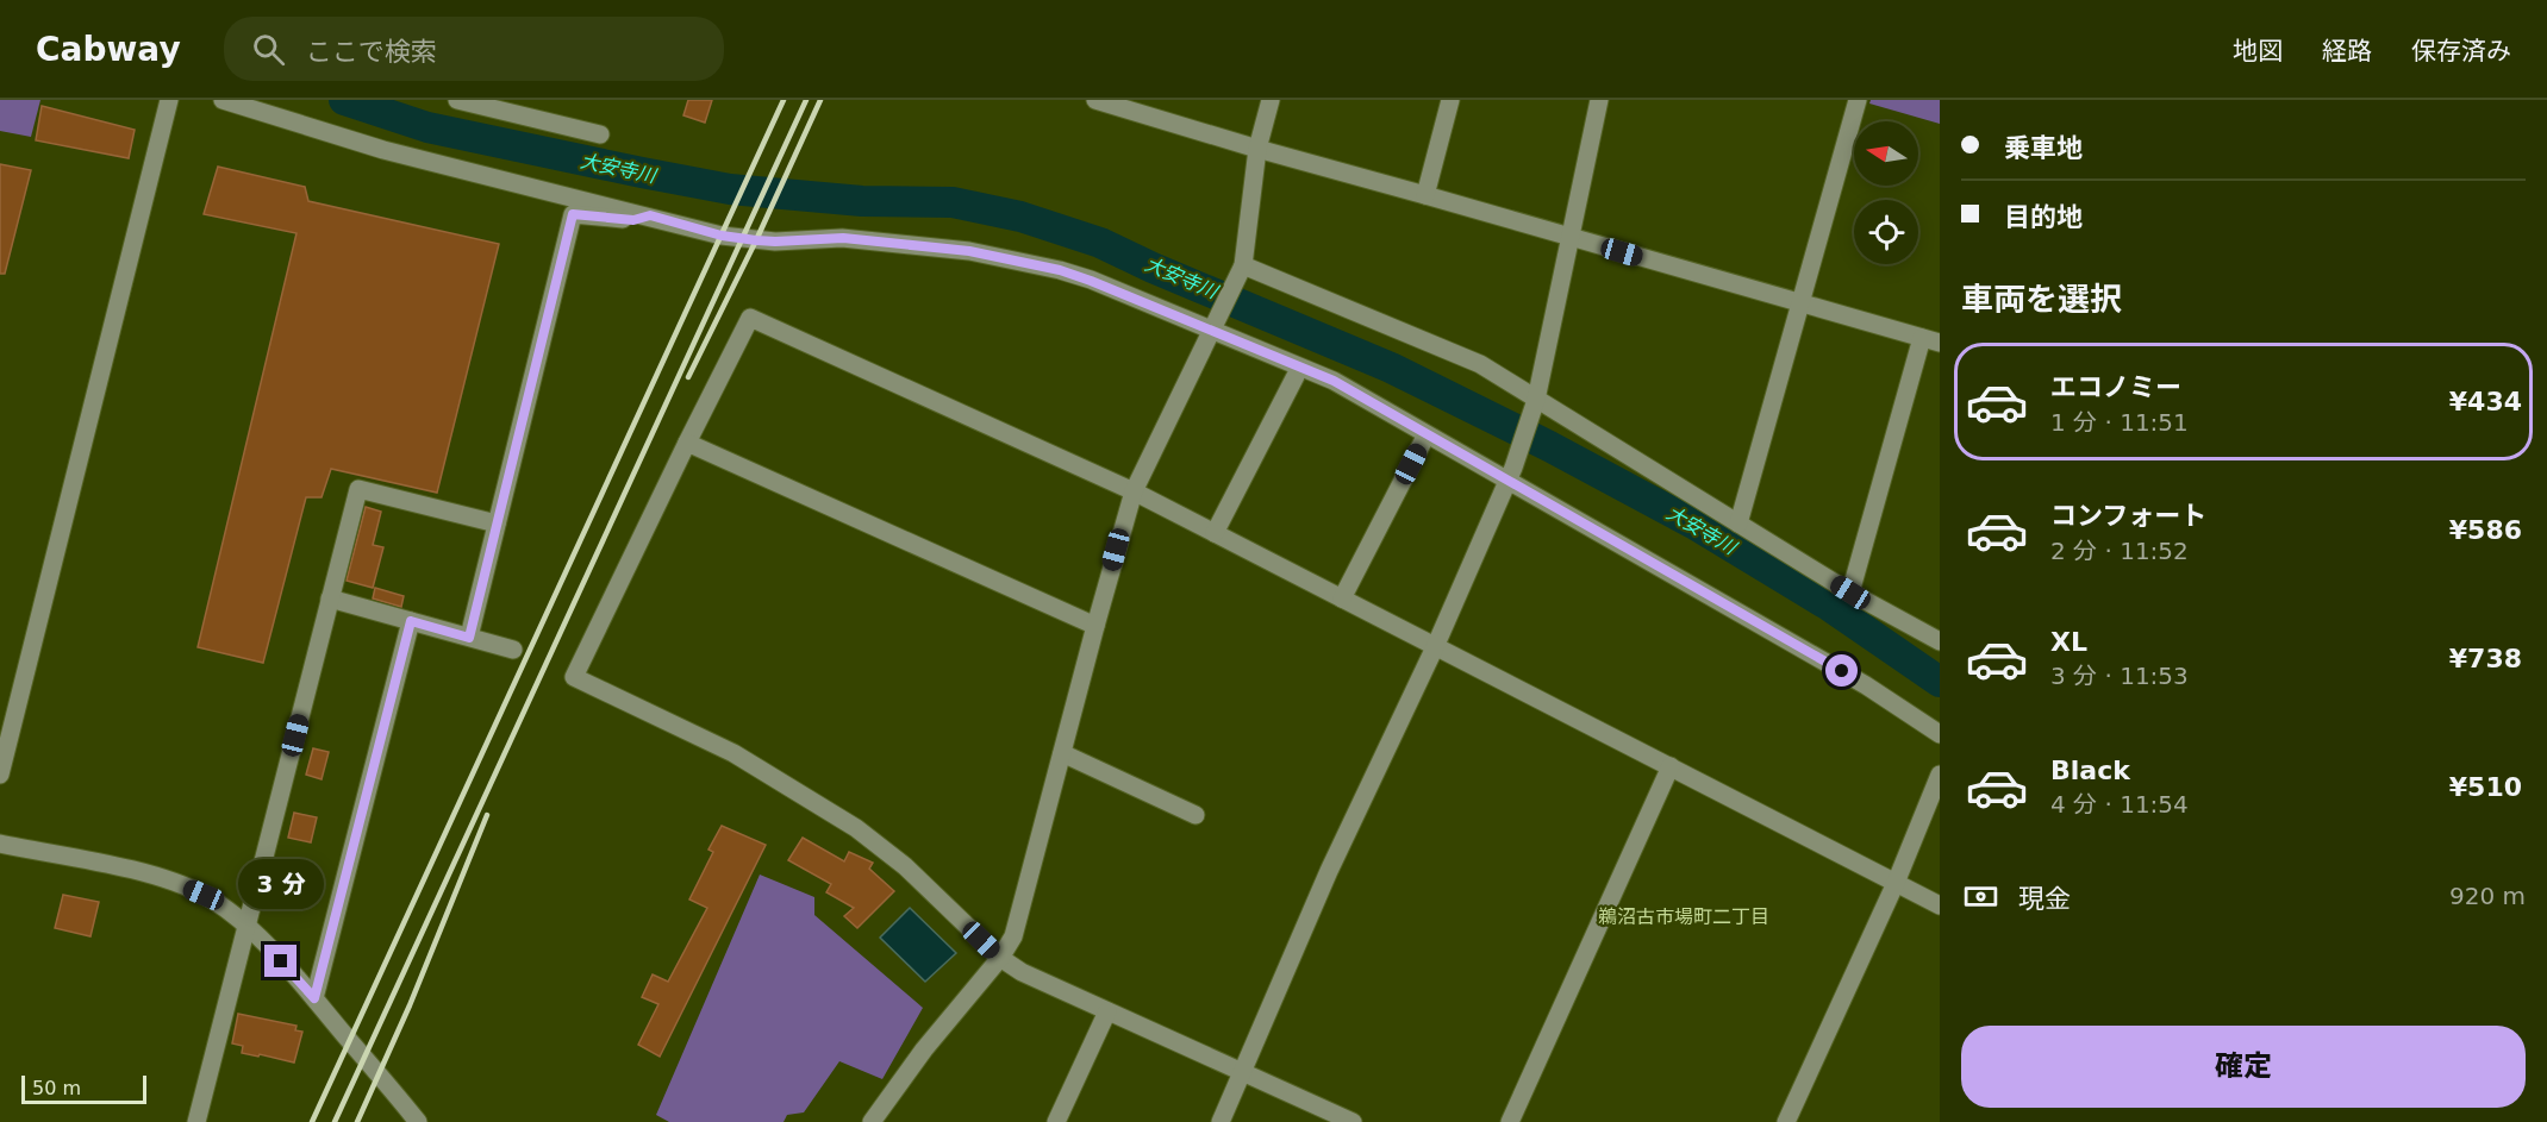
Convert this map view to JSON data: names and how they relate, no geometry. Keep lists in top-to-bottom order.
{
  "districts": ["鵜沼古市場町二丁目"],
  "water": ["大安寺川"],
  "scale_bar": "50 m",
  "north": "left",
  "page": {
    "header": "Cabway",
    "search": "ここで検索",
    "nav": ["地図", "経路", "保存済み"],
    "banner": ["乗車地", "目的地"],
    "heading": "車両を選択",
    "list": [
      {
        "name": "エコノミー",
        "note": "1 分 · 11:51",
        "value": "¥434"
      },
      {
        "name": "コンフォート",
        "note": "2 分 · 11:52",
        "value": "¥586"
      },
      {
        "name": "XL",
        "note": "3 分 · 11:53",
        "value": "¥738"
      },
      {
        "name": "Black",
        "note": "4 分 · 11:54",
        "value": "¥510"
      }
    ],
    "pay": ["現金", "920 m"],
    "bubble": "3 分",
    "buttons": "確定",
    "scale": "50 m"
  }
}
